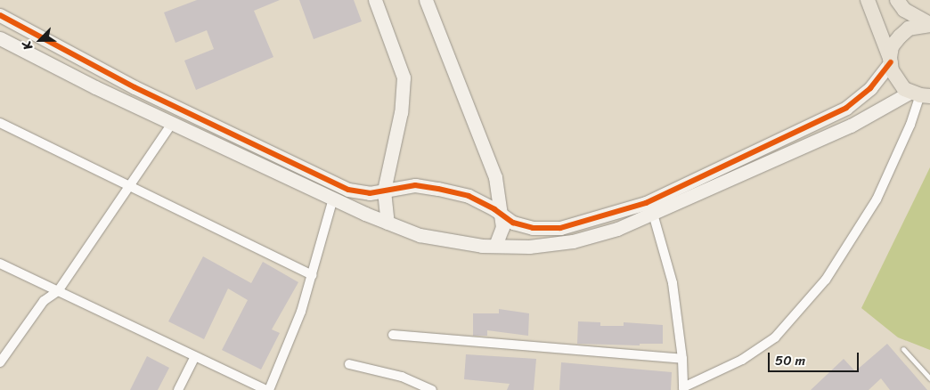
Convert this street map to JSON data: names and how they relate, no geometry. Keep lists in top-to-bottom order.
{
  "scale_bar": "50 m",
  "north": "bottom left"
}
